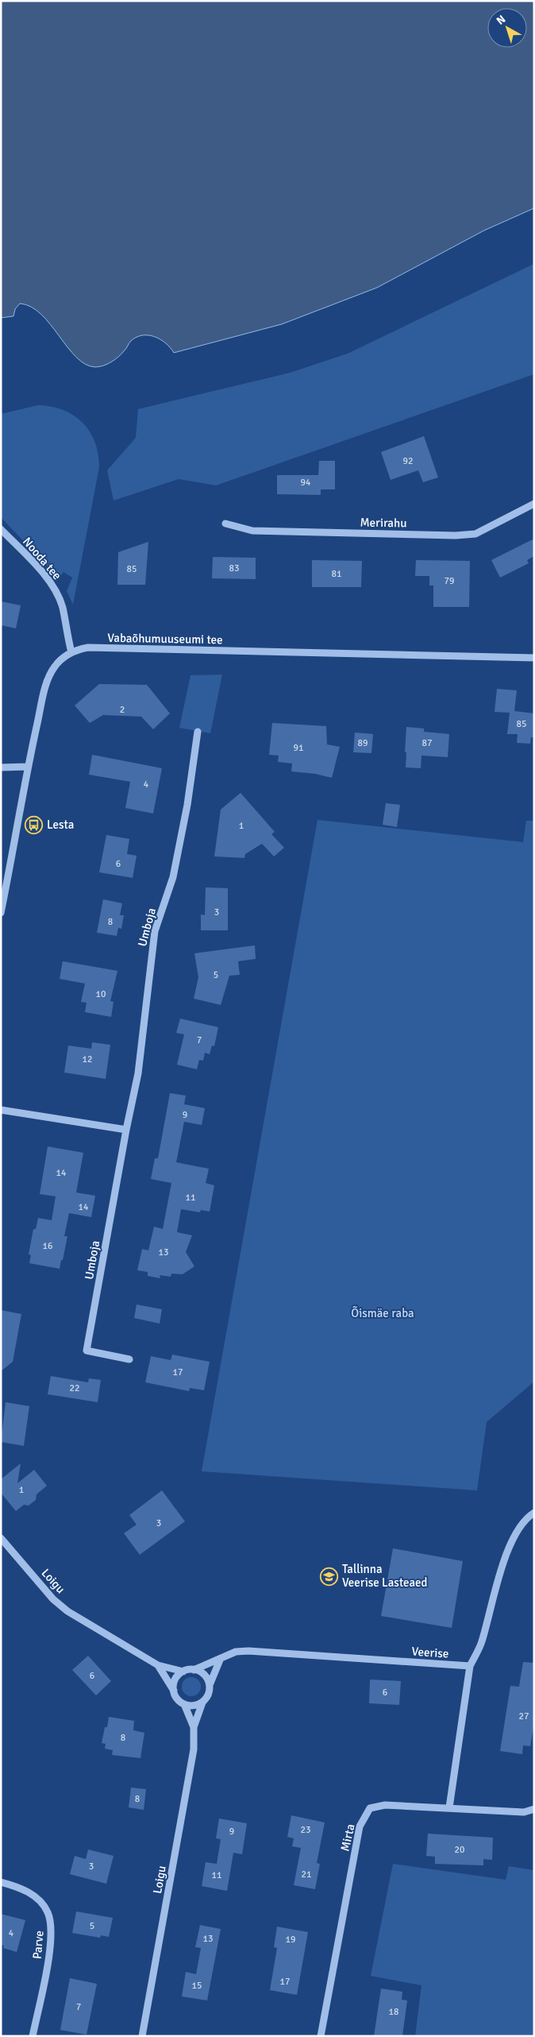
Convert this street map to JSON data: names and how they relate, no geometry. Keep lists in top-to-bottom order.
{
  "streets": {
    "street": [
      "Merirahu",
      "Nooda tee",
      "Vabaõhumuuseumi tee",
      "Umboja",
      "Loigu",
      "Veerise",
      "Mirta",
      "Parve"
    ]
  },
  "crossings": [
    ["Nooda tee", "Vabaõhumuuseumi tee"],
    ["Loigu", "Veerise"]
  ],
  "parks": ["Õismäe raba"],
  "places": {
    "bus stop": ["Lesta"],
    "school or university": ["Tallinna Veerise Lasteaed"]
  },
  "house_numbers": [
    "92",
    "94",
    "83",
    "85",
    "81",
    "79",
    "2",
    "85",
    "89",
    "87",
    "91",
    "4",
    "1",
    "6",
    "3",
    "8",
    "5",
    "10",
    "7",
    "12",
    "9",
    "14",
    "11",
    "14",
    "16",
    "13",
    "17",
    "22",
    "1",
    "3",
    "6",
    "6",
    "27",
    "8",
    "8",
    "23",
    "9",
    "20",
    "3",
    "21",
    "11",
    "5",
    "4",
    "13",
    "19",
    "17",
    "15",
    "7",
    "18"
  ],
  "north": "top left"
}
